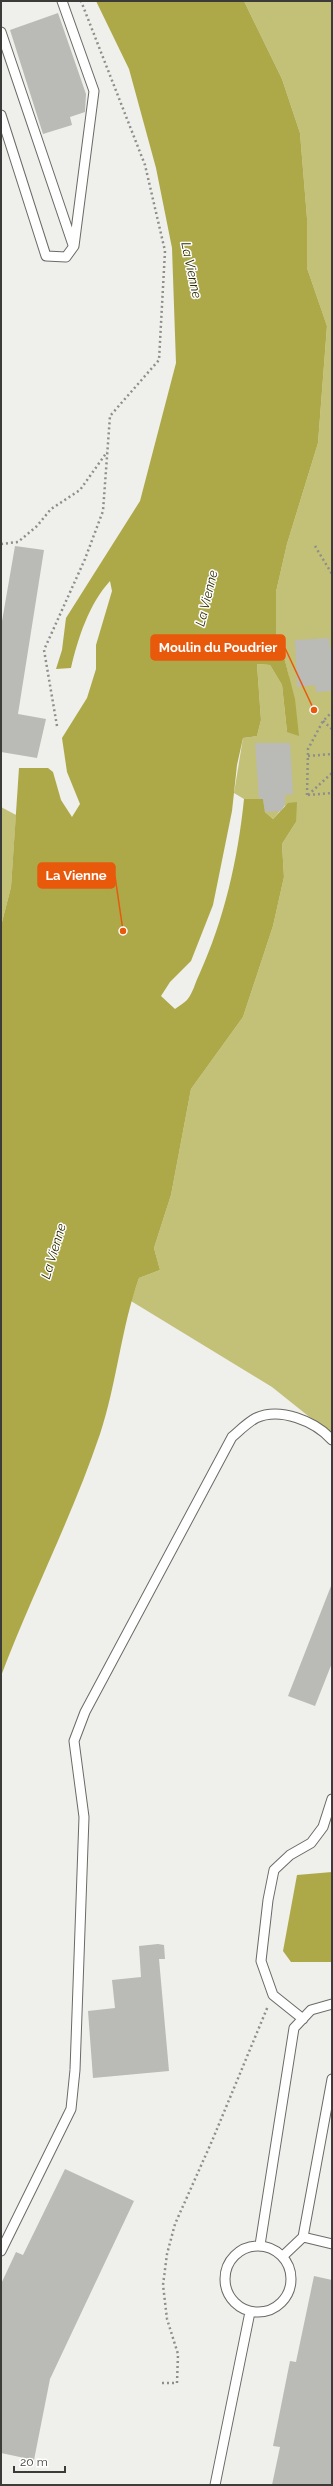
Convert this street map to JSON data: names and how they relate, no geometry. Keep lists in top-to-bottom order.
{
  "water": ["La Vienne"],
  "places": ["Moulin du Poudrier", "La Vienne"],
  "scale_bar": "20 m"
}
